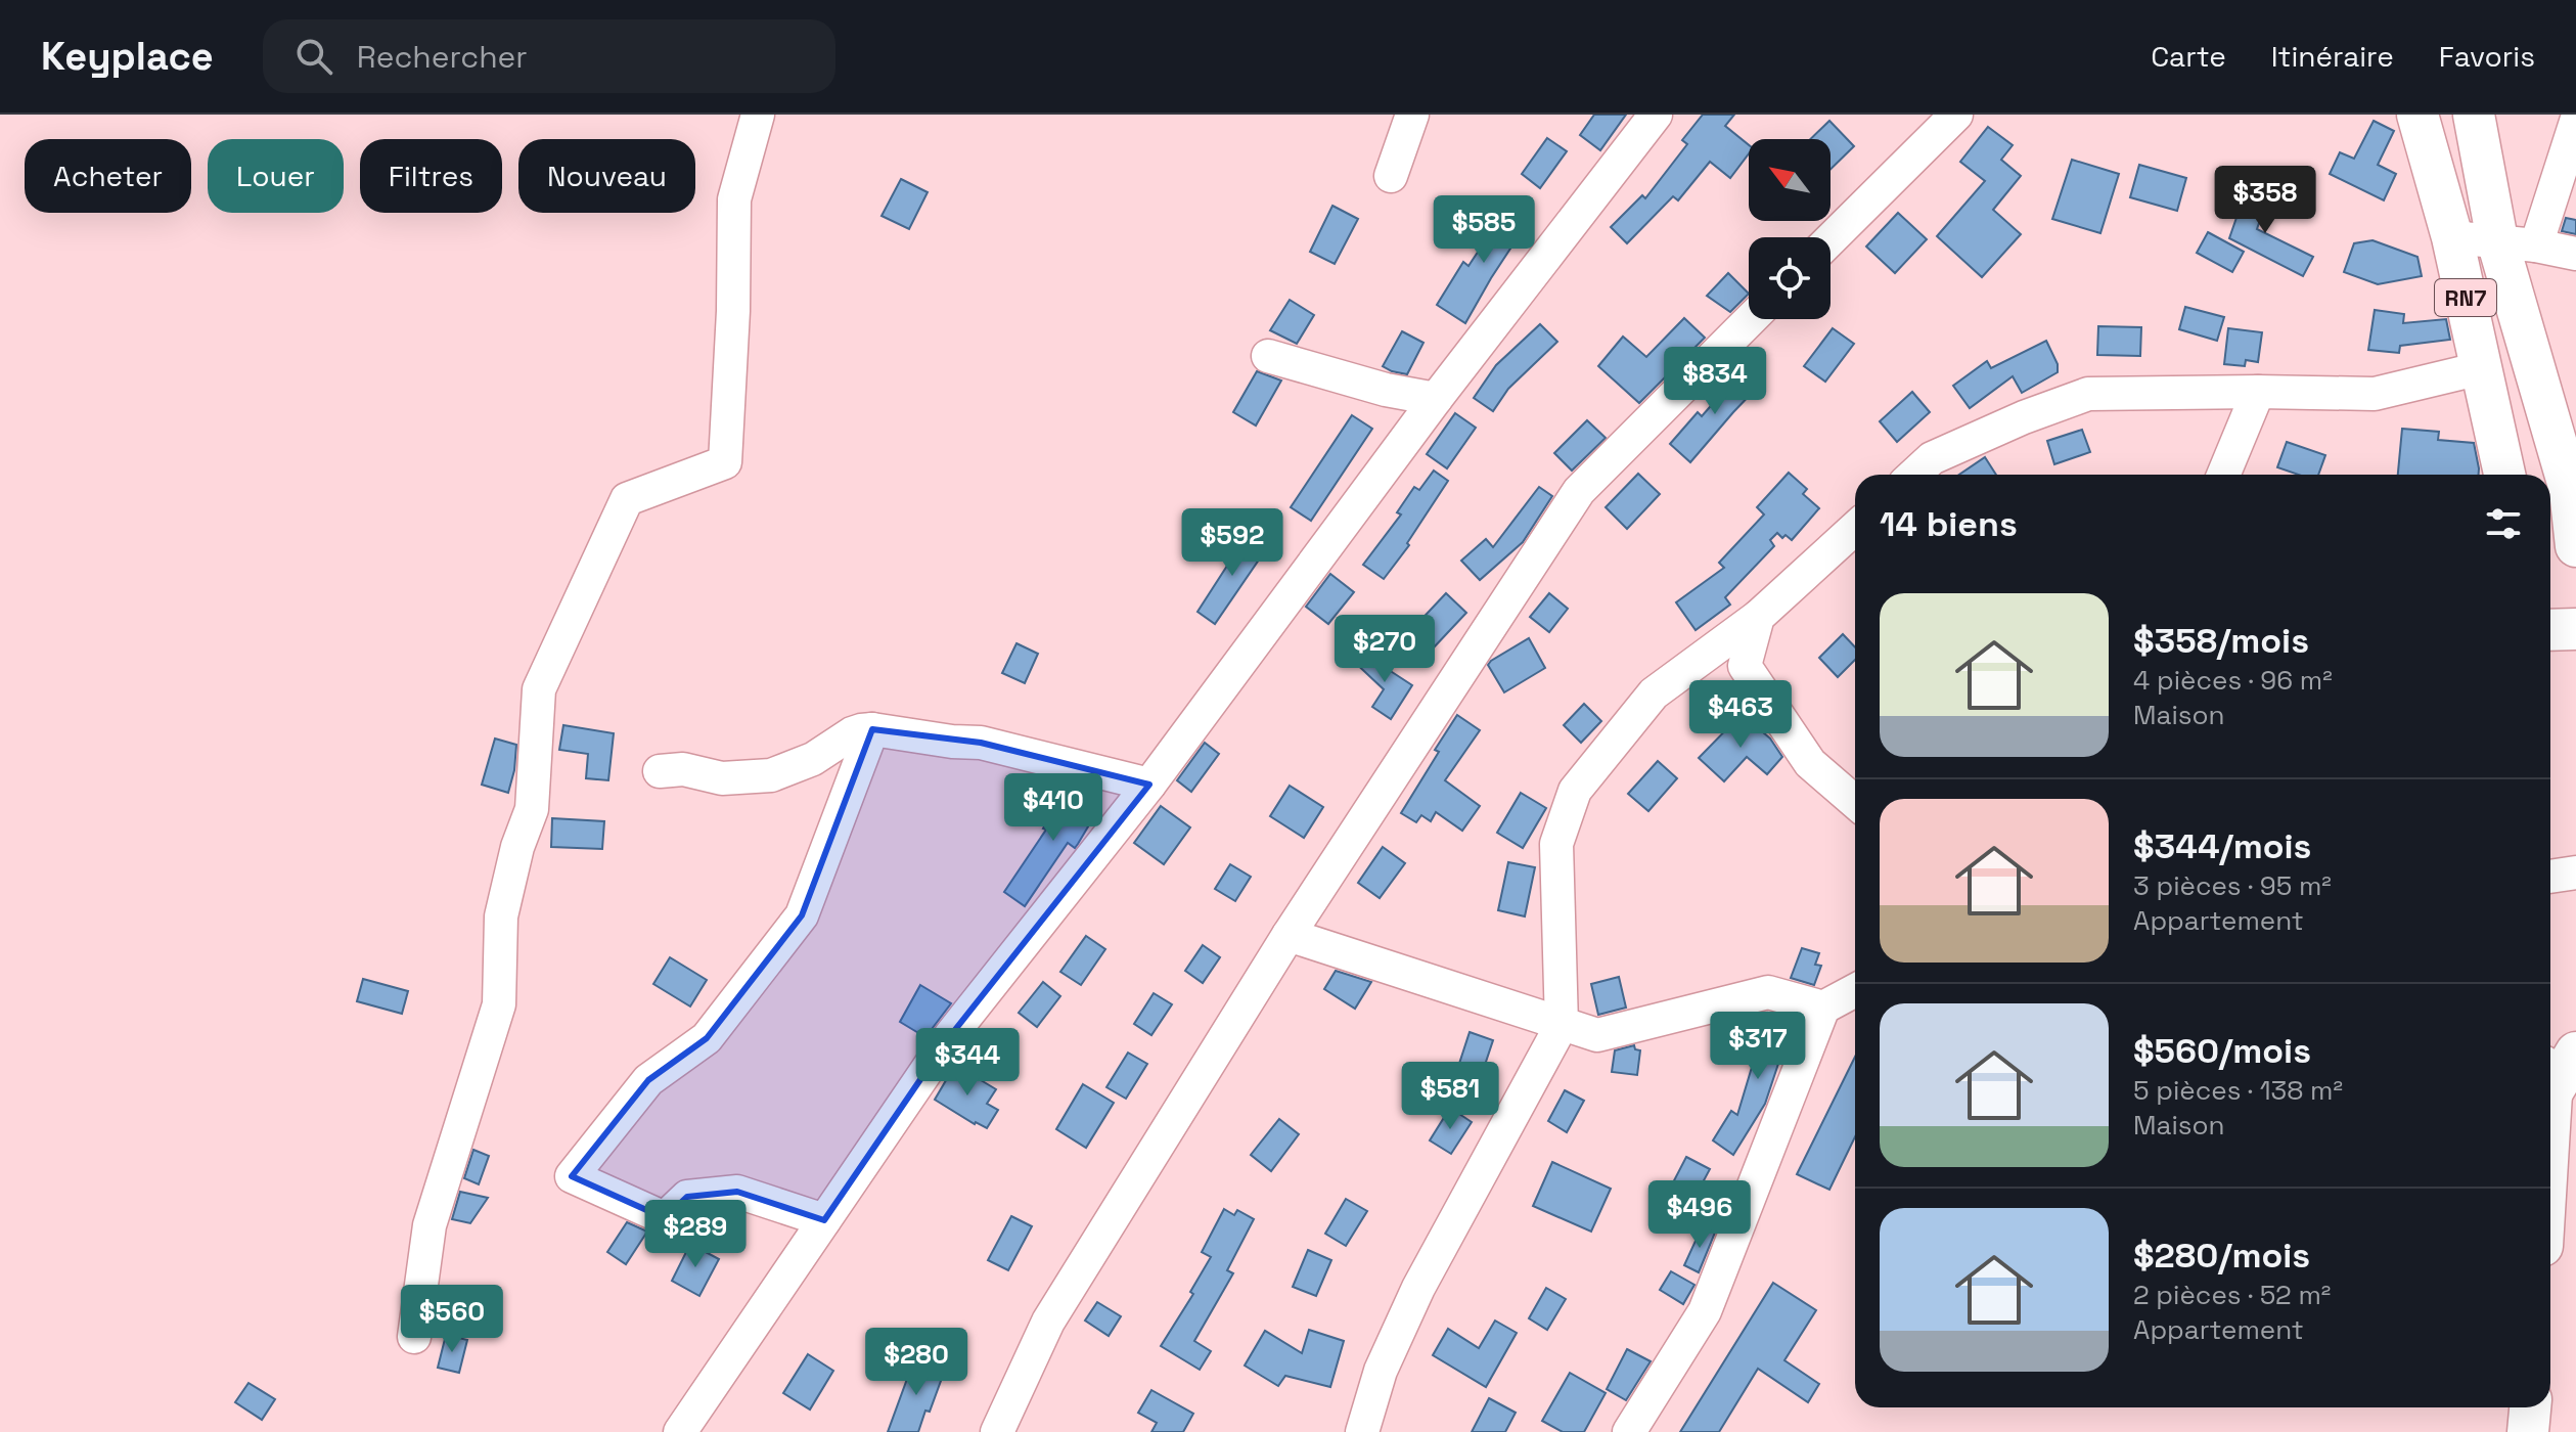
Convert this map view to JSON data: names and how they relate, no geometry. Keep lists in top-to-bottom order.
{
  "streets": {
    "main road": ["RN7"]
  },
  "north": "top left",
  "page": {
    "header": "Keyplace",
    "search": "Rechercher",
    "nav": ["Carte", "Itinéraire", "Favoris"],
    "chip": [
      "Acheter",
      "Louer",
      "Filtres",
      "Nouveau"
    ],
    "price": [
      "$358",
      "$585",
      "$834",
      "$592",
      "$270",
      "$463",
      "$410",
      "$317",
      "$344",
      "$581",
      "$496",
      "$289",
      "$560",
      "$280"
    ],
    "heading": "14 biens",
    "list": [
      {
        "name": "$358/mois",
        "note": "4 pièces · 96 m² · Maison"
      },
      {
        "name": "$344/mois",
        "note": "3 pièces · 95 m² · Appartement"
      },
      {
        "name": "$560/mois",
        "note": "5 pièces · 138 m² · Maison"
      },
      {
        "name": "$280/mois",
        "note": "2 pièces · 52 m² · Appartement"
      }
    ]
  }
}
